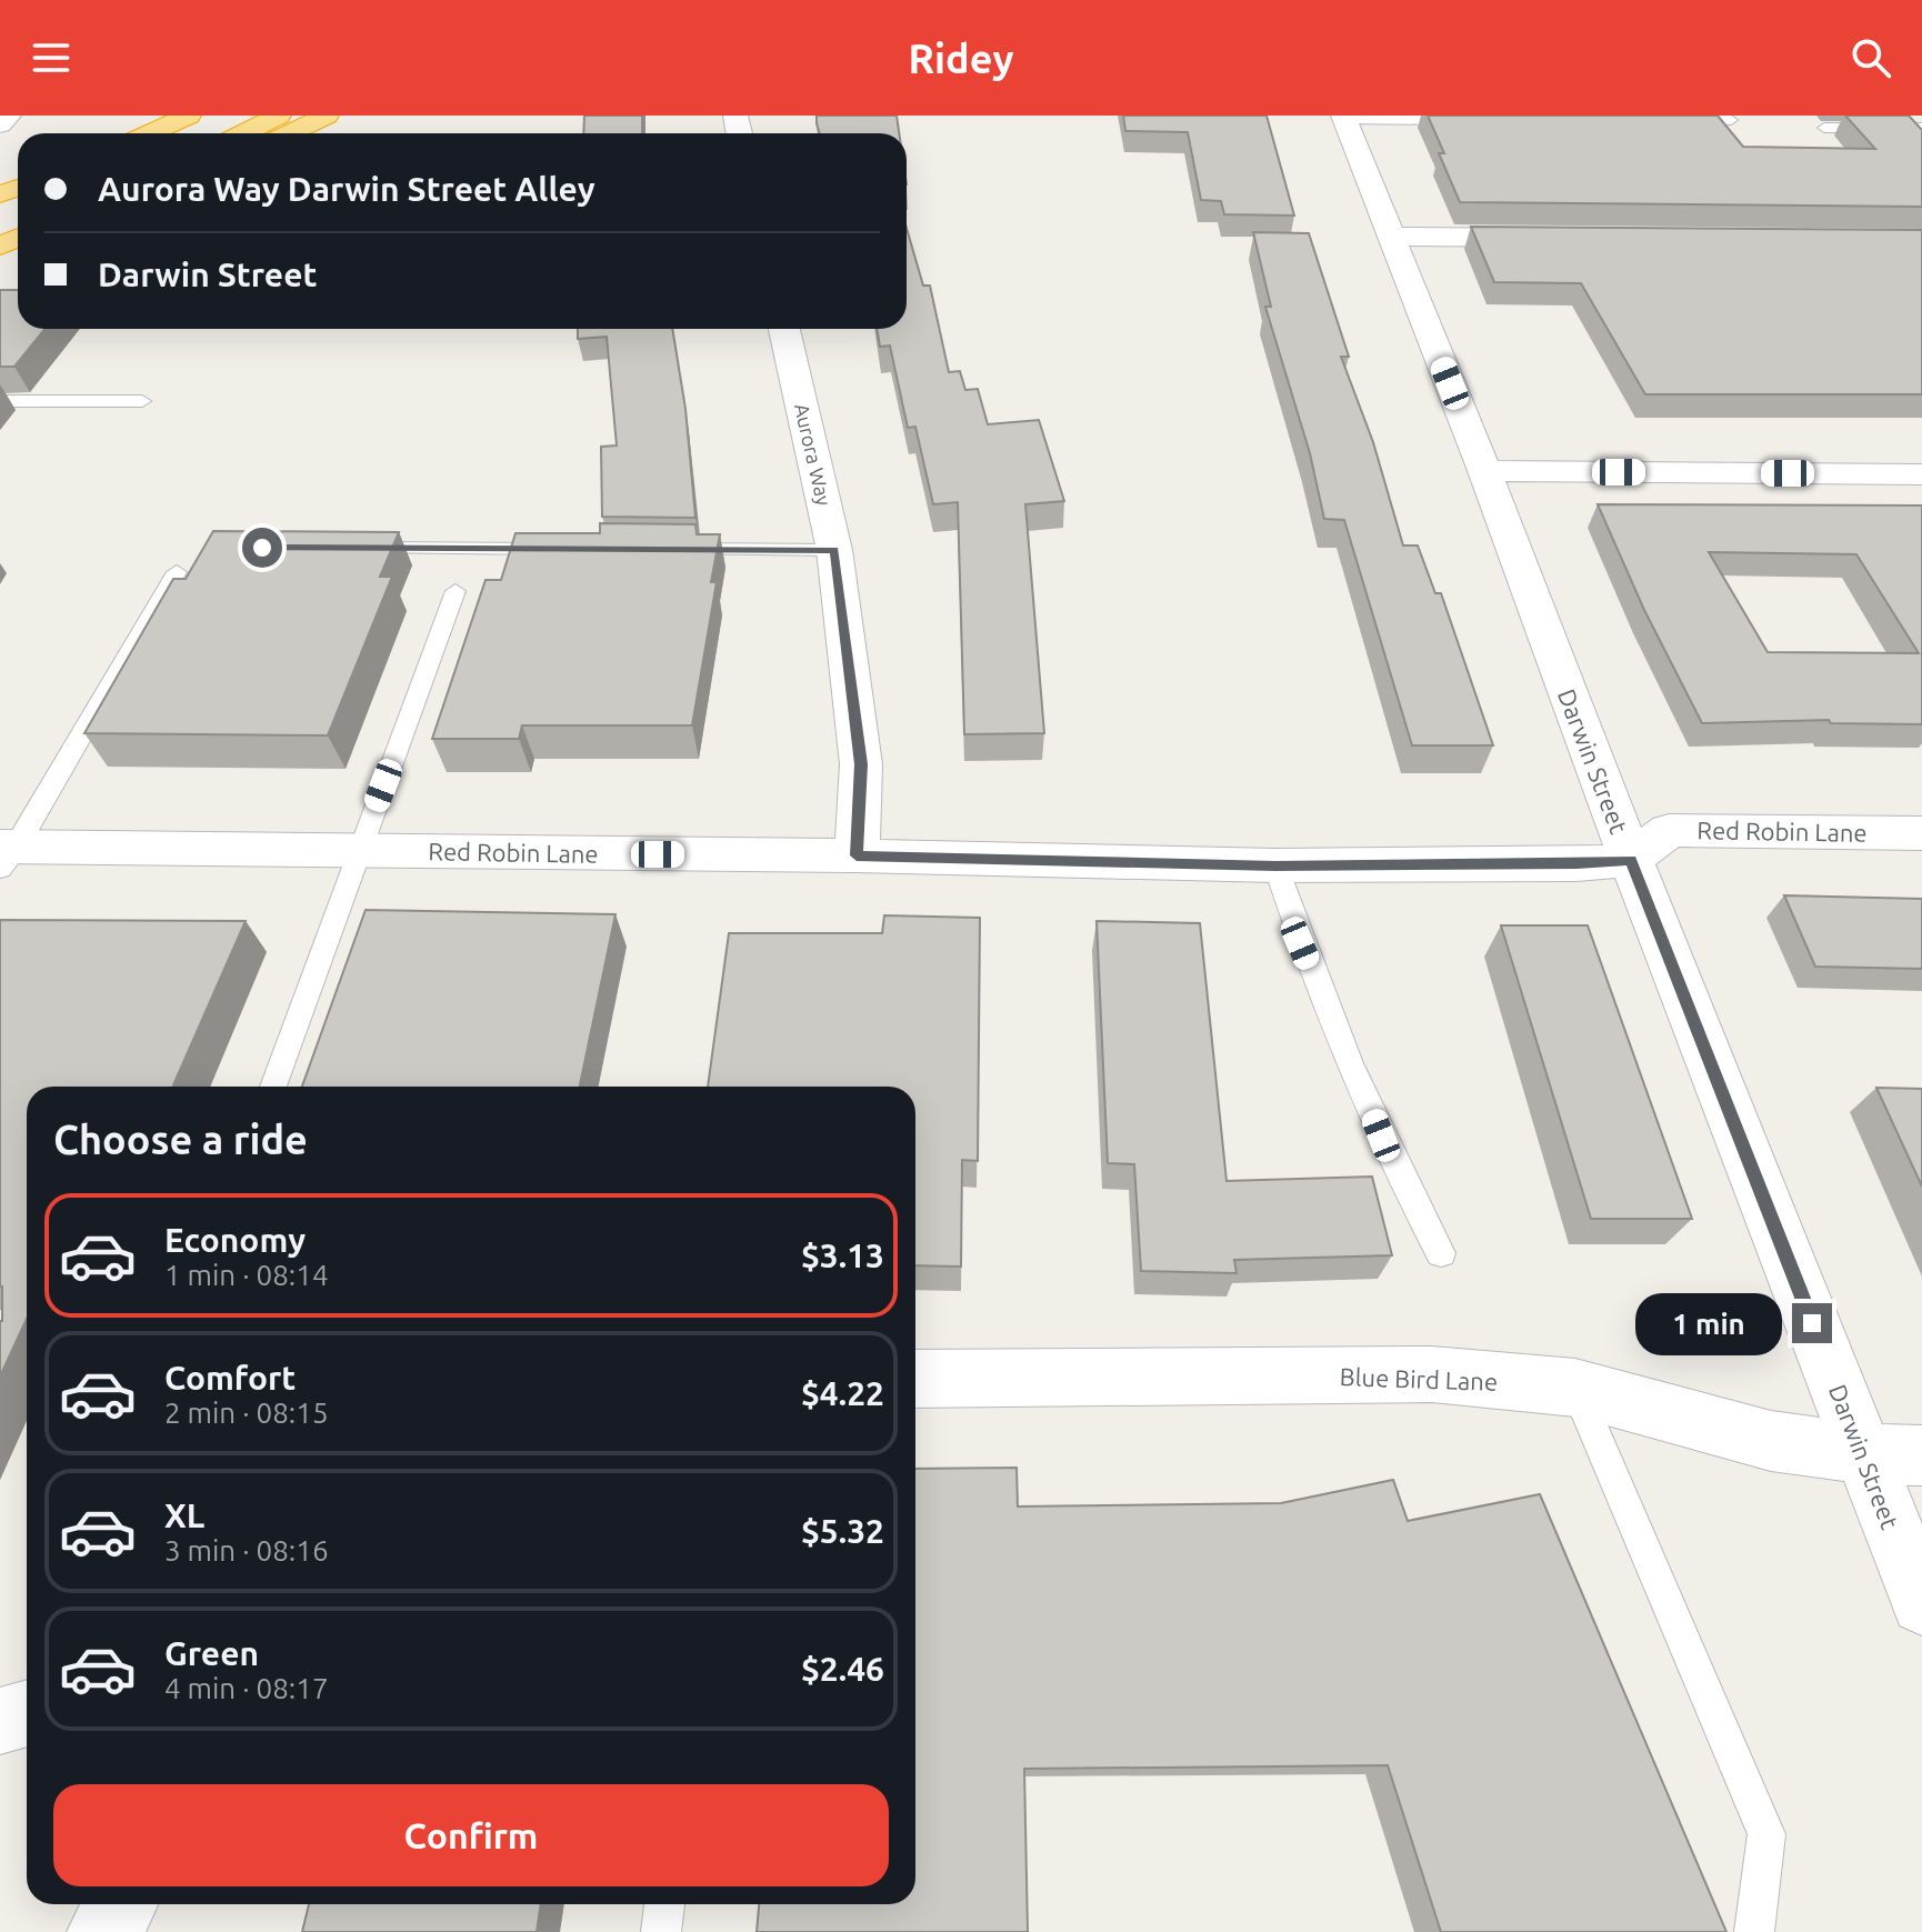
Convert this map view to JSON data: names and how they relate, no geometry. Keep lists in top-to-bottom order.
{
  "streets": {
    "street": [
      "Aurora Way",
      "Darwin Street",
      "Red Robin Lane",
      "Blue Bird Lane"
    ]
  },
  "crossings": [
    ["Aurora Way", "Red Robin Lane"],
    ["Darwin Street", "Red Robin Lane"],
    ["Darwin Street", "Blue Bird Lane"]
  ],
  "page": {
    "header": "Ridey",
    "banner": ["Aurora Way Darwin Street Alley", "Darwin Street"],
    "heading": "Choose a ride",
    "list": [
      {
        "name": "Economy",
        "note": "1 min · 08:14",
        "value": "$3.13"
      },
      {
        "name": "Comfort",
        "note": "2 min · 08:15",
        "value": "$4.22"
      },
      {
        "name": "XL",
        "note": "3 min · 08:16",
        "value": "$5.32"
      },
      {
        "name": "Green",
        "note": "4 min · 08:17",
        "value": "$2.46"
      }
    ],
    "bubble": "1 min",
    "buttons": "Confirm"
  }
}
